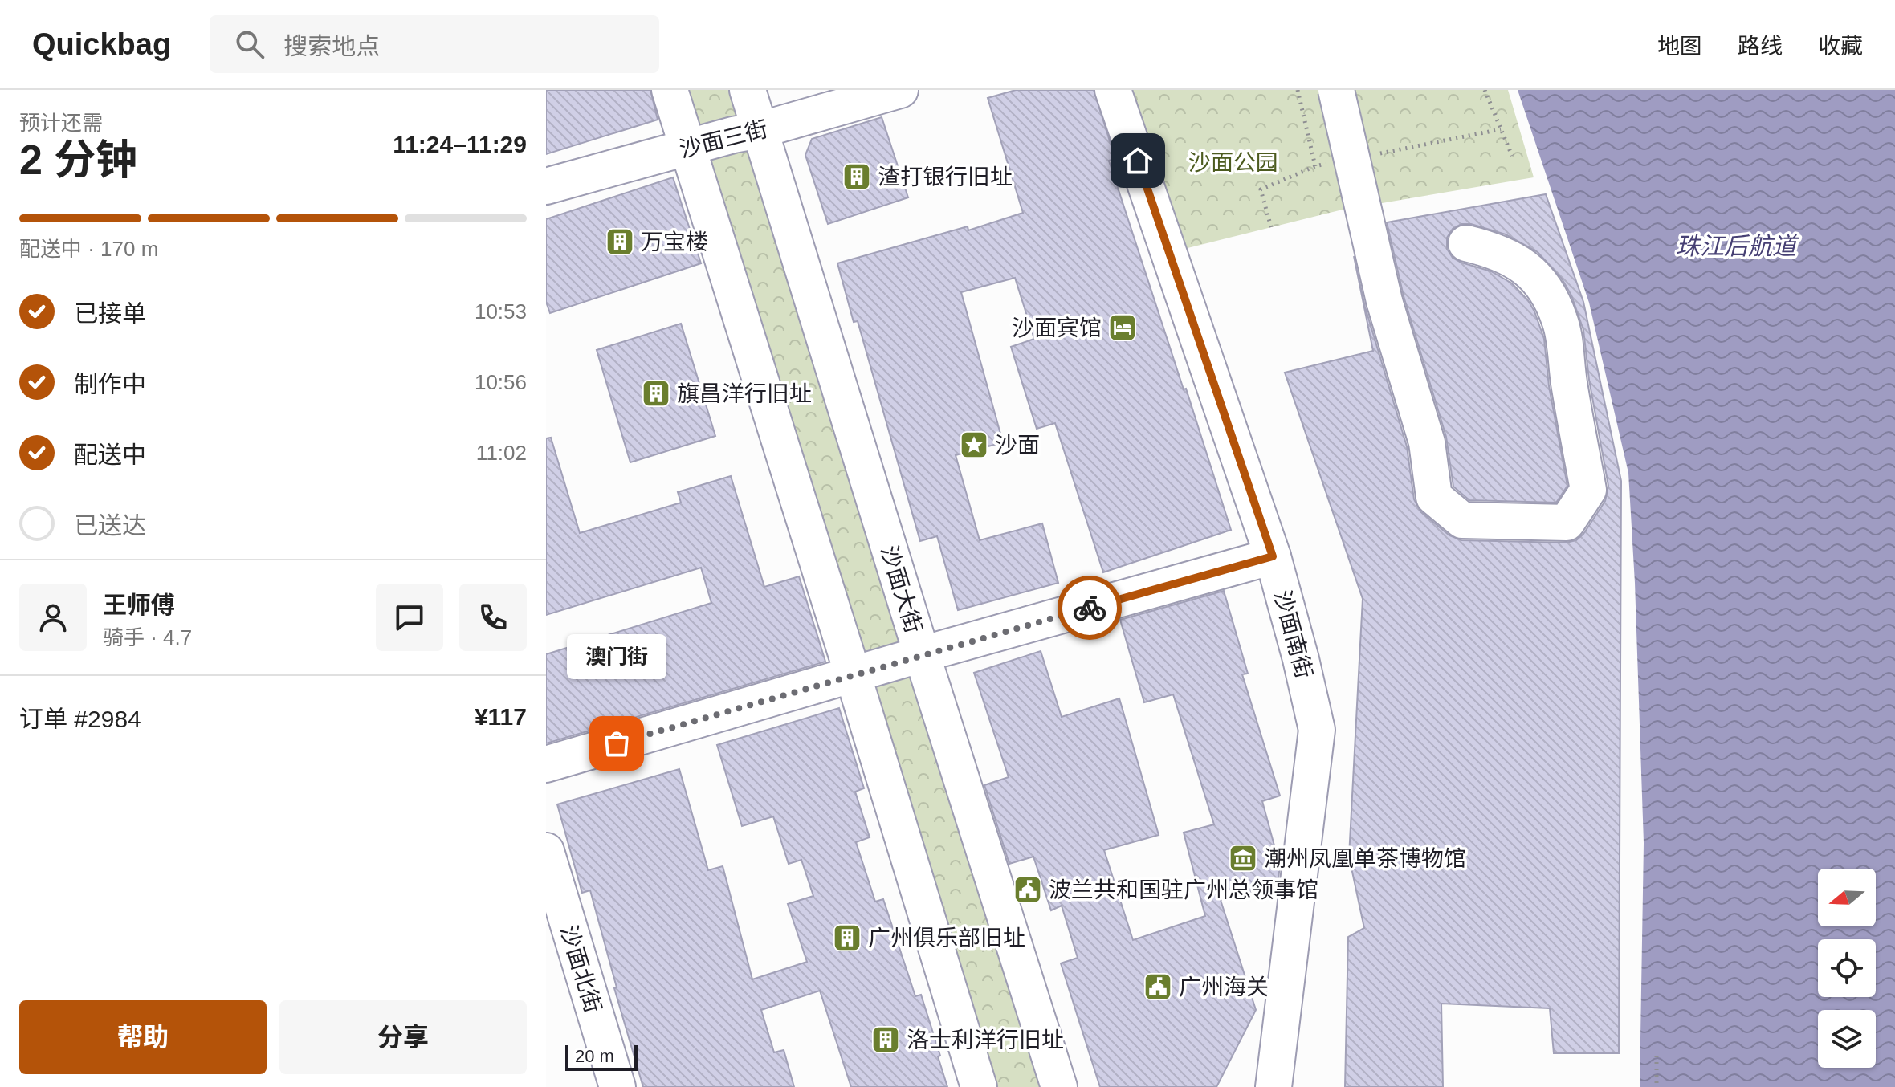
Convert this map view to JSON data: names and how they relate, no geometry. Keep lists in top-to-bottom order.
{
  "streets": {
    "street": [
      "沙面三街",
      "沙面大街",
      "沙面南街",
      "沙面北街"
    ]
  },
  "crossings": [
    ["沙面三街", "沙面大街"]
  ],
  "water": ["珠江后航道"],
  "parks": ["沙面公园"],
  "places": {
    "building": [
      "渣打银行旧址",
      "万宝楼",
      "旗昌洋行旧址",
      "广州俱乐部旧址",
      "洛士利洋行旧址"
    ],
    "hotel": ["沙面宾馆"],
    "place": ["沙面"],
    "other": ["澳门街"],
    "museum": ["潮州凤凰单茶博物馆"],
    "public building": ["波兰共和国驻广州总领事馆", "广州海关"]
  },
  "scale_bar": "20 m",
  "north": "left",
  "page": {
    "header": "Quickbag",
    "search": "搜索地点",
    "nav": ["地图", "路线", "收藏"],
    "heading": ["2 分钟", "预计还需", "11:24–11:29"],
    "panel": [
      "王师傅",
      "骑手 · 4.7",
      "订单 #2984",
      "¥117"
    ],
    "bar": "配送中 · 170 m",
    "list": [
      ["已接单", "10:53"],
      ["制作中", "10:56"],
      ["配送中", "11:02"],
      "已送达"
    ],
    "bubble": "澳门街",
    "buttons": ["帮助", "分享"],
    "scale": "20 m"
  }
}
